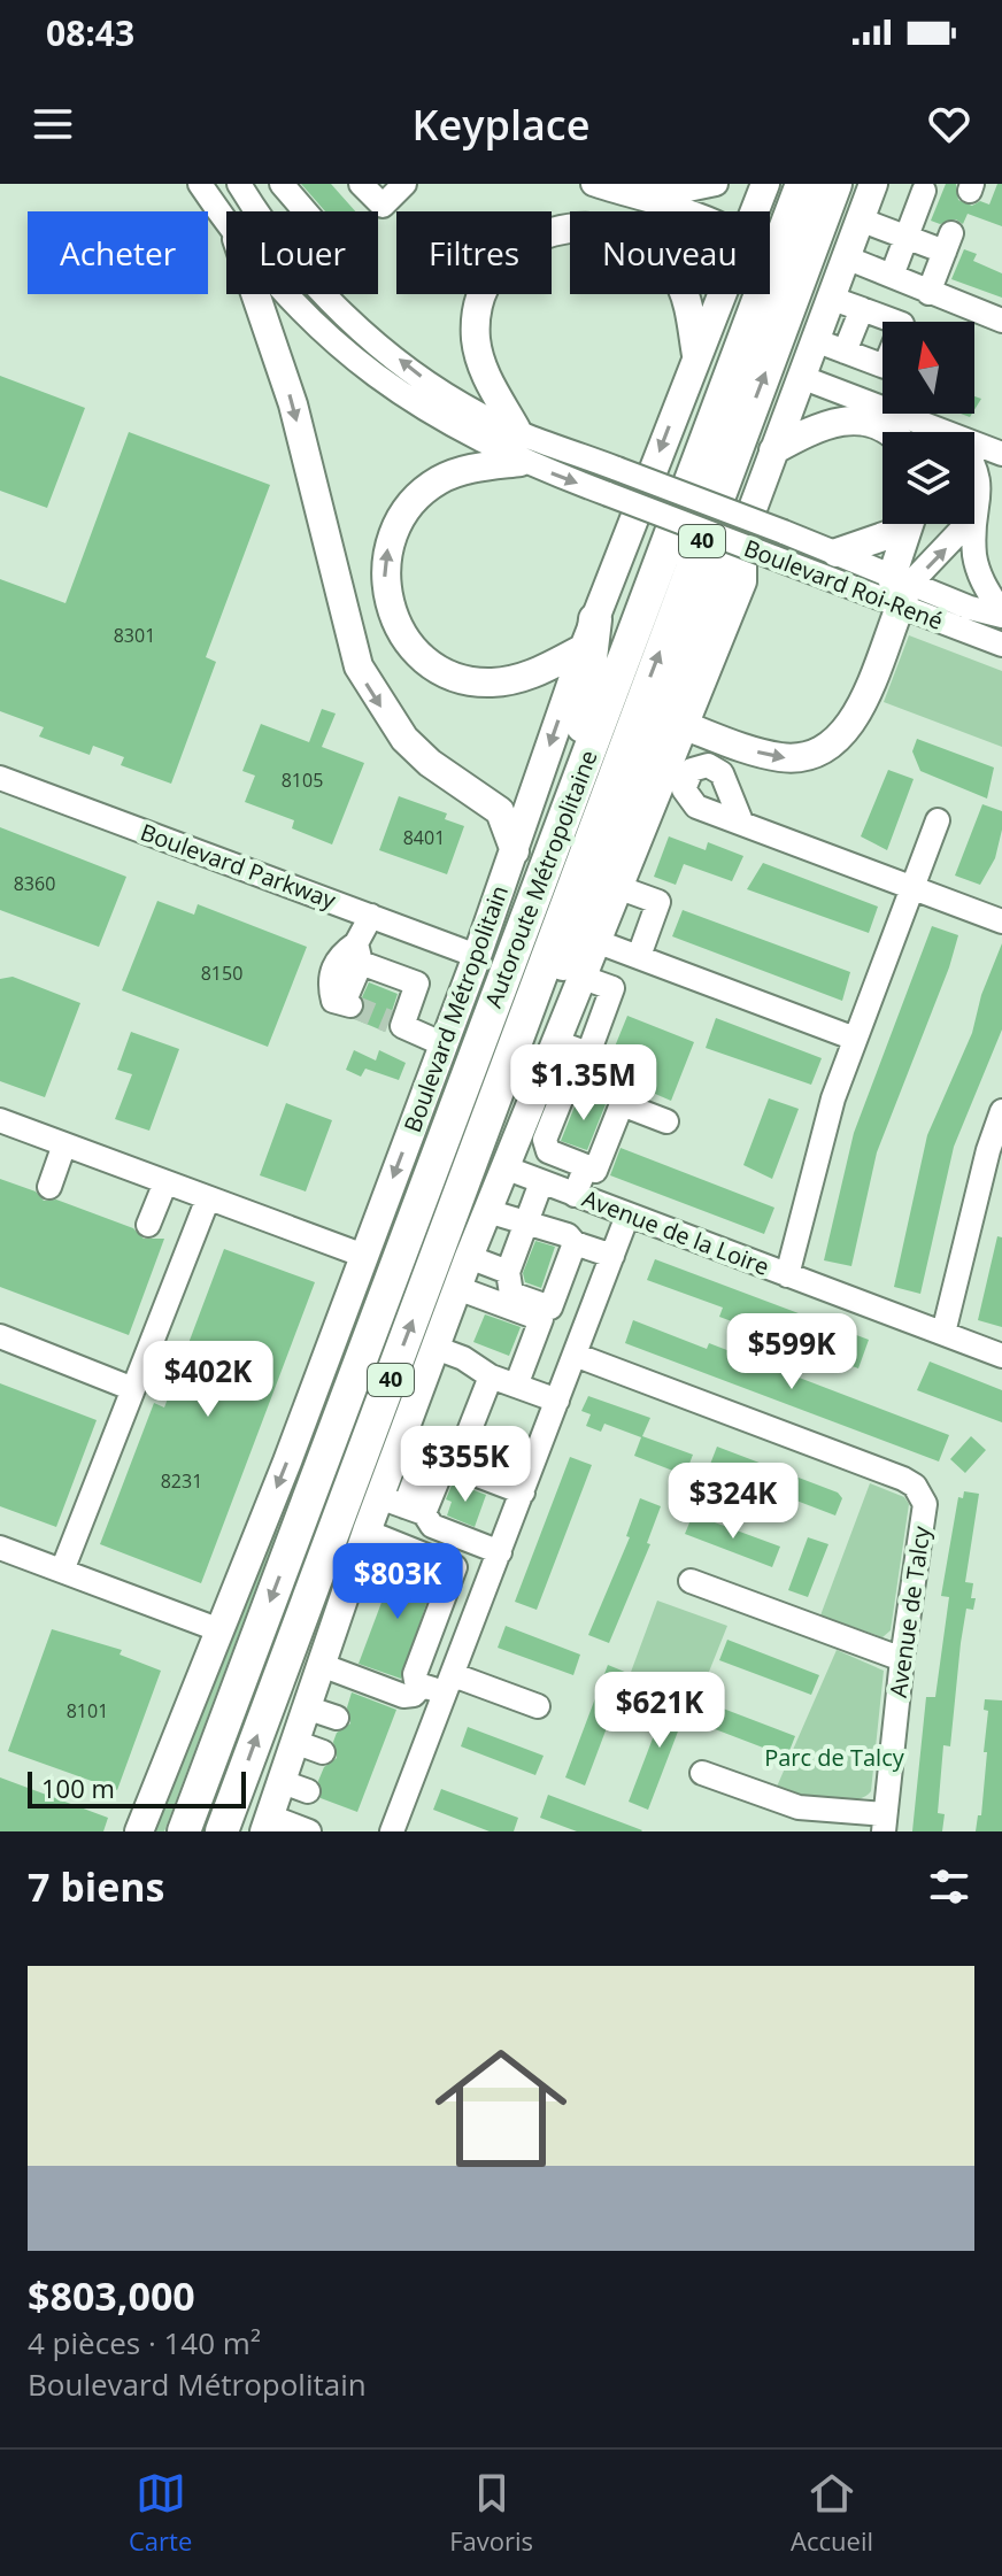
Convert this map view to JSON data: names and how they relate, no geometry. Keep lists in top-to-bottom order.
{
  "streets": {
    "highway": ["40", "Autoroute Métropolitaine"],
    "main road": ["Boulevard Métropolitain"],
    "street": [
      "Boulevard Roi-René",
      "Boulevard Parkway",
      "Avenue de la Loire",
      "Avenue de Talcy"
    ]
  },
  "crossings": [
    ["Boulevard Parkway", "Boulevard Métropolitain"]
  ],
  "parks": ["Parc de Talcy"],
  "house_numbers": [
    "8301",
    "8105",
    "8401",
    "8360",
    "8150",
    "8231",
    "8101"
  ],
  "scale_bar": "100 m",
  "north": "top",
  "page": {
    "status": "08:43",
    "header": "Keyplace",
    "chip": [
      "Acheter",
      "Louer",
      "Filtres",
      "Nouveau"
    ],
    "price": [
      "$1.35M",
      "$599K",
      "$402K",
      "$355K",
      "$324K",
      "$803K",
      "$621K"
    ],
    "scale": "100 m",
    "heading": "7 biens",
    "list": [
      {
        "name": "$803,000",
        "note": "4 pièces · 140 m² · Boulevard Métropolitain"
      }
    ],
    "tabs": ["Carte", "Favoris", "Accueil"]
  }
}
